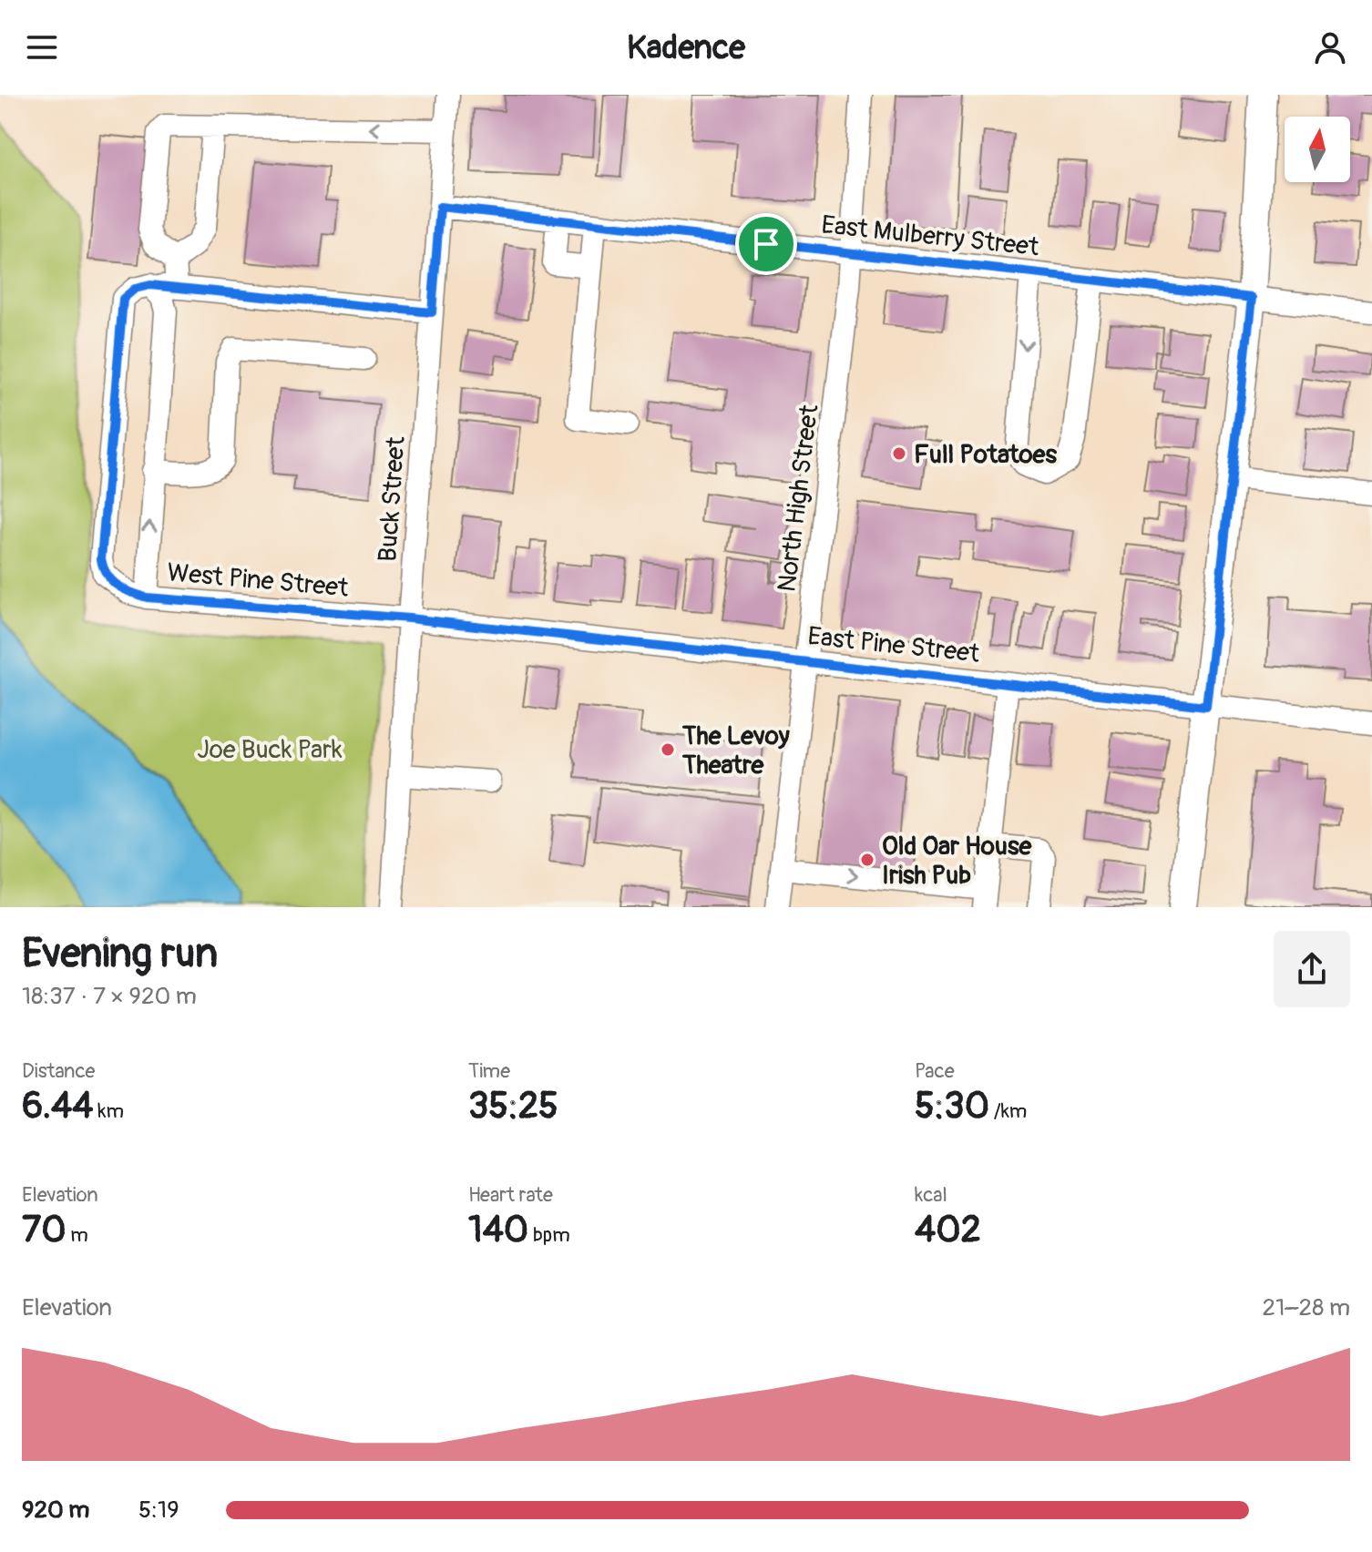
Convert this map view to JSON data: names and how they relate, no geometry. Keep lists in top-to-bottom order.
{
  "streets": {
    "street": [
      "East Mulberry Street",
      "North High Street",
      "Buck Street",
      "West Pine Street",
      "East Pine Street"
    ]
  },
  "crossings": [
    ["East Mulberry Street", "North High Street"],
    ["East Mulberry Street", "Buck Street"],
    ["North High Street", "East Pine Street"],
    ["Buck Street", "West Pine Street"],
    ["Buck Street", "East Pine Street"],
    ["West Pine Street", "East Pine Street"]
  ],
  "parks": ["Joe Buck Park"],
  "places": ["Full Potatoes", "The Levoy Theatre", "Old Oar House Irish Pub"],
  "north": "top",
  "page": {
    "header": "Kadence",
    "heading": ["Evening run", "18:37 · 7 × 920 m"],
    "stats": [
      ["Distance", "6.44 km"],
      ["Time", "35:25"],
      ["Pace", "5:30 /km"],
      ["Elevation", "70 m"],
      ["Heart rate", "140 bpm"],
      ["kcal", "402"]
    ],
    "chart": ["Elevation", "21–28 m"],
    "list": [
      {
        "name": "920 m",
        "note": "5:19"
      }
    ]
  }
}
